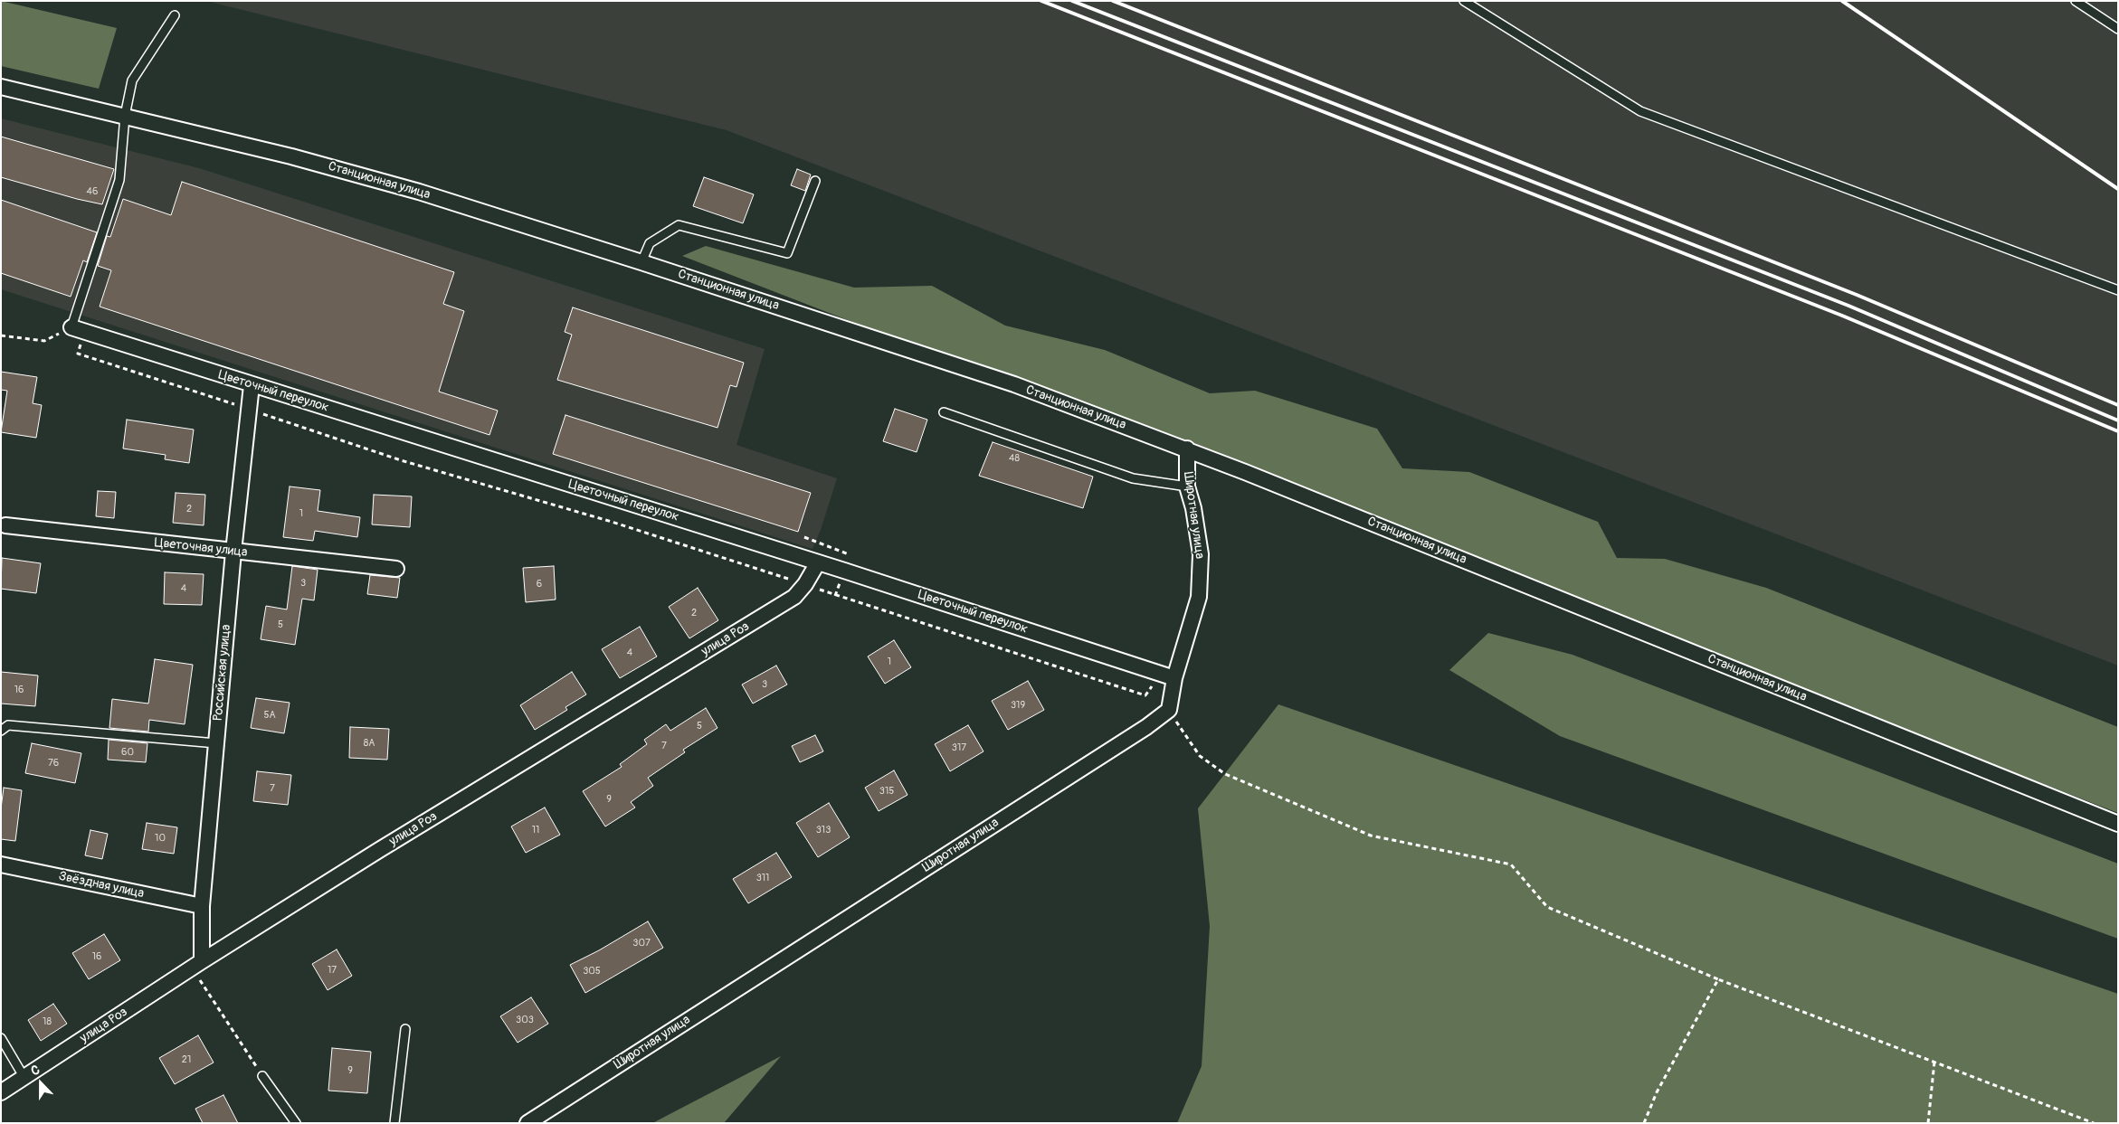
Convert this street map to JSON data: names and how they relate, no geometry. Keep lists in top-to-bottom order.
{
  "streets": {
    "street": [
      "Станционная улица",
      "Цветочный переулок",
      "Широтная улица",
      "Цветочная улица",
      "улица Роз",
      "Российская улица",
      "Звёздная улица"
    ]
  },
  "crossings": [
    ["Станционная улица", "Широтная улица"],
    ["Цветочный переулок", "Широтная улица"],
    ["Цветочный переулок", "улица Роз"],
    ["Цветочный переулок", "Российская улица"],
    ["Цветочная улица", "Российская улица"],
    ["улица Роз", "Российская улица"],
    ["Российская улица", "Звёздная улица"]
  ],
  "house_numbers": [
    "46",
    "48",
    "2",
    "1",
    "3",
    "6",
    "4",
    "2",
    "5",
    "4",
    "1",
    "3",
    "16",
    "319",
    "5А",
    "5",
    "8А",
    "7",
    "317",
    "60",
    "76",
    "7",
    "315",
    "9",
    "11",
    "313",
    "10",
    "311",
    "307",
    "16",
    "17",
    "305",
    "303",
    "18",
    "21",
    "9"
  ],
  "north": "top"
}
